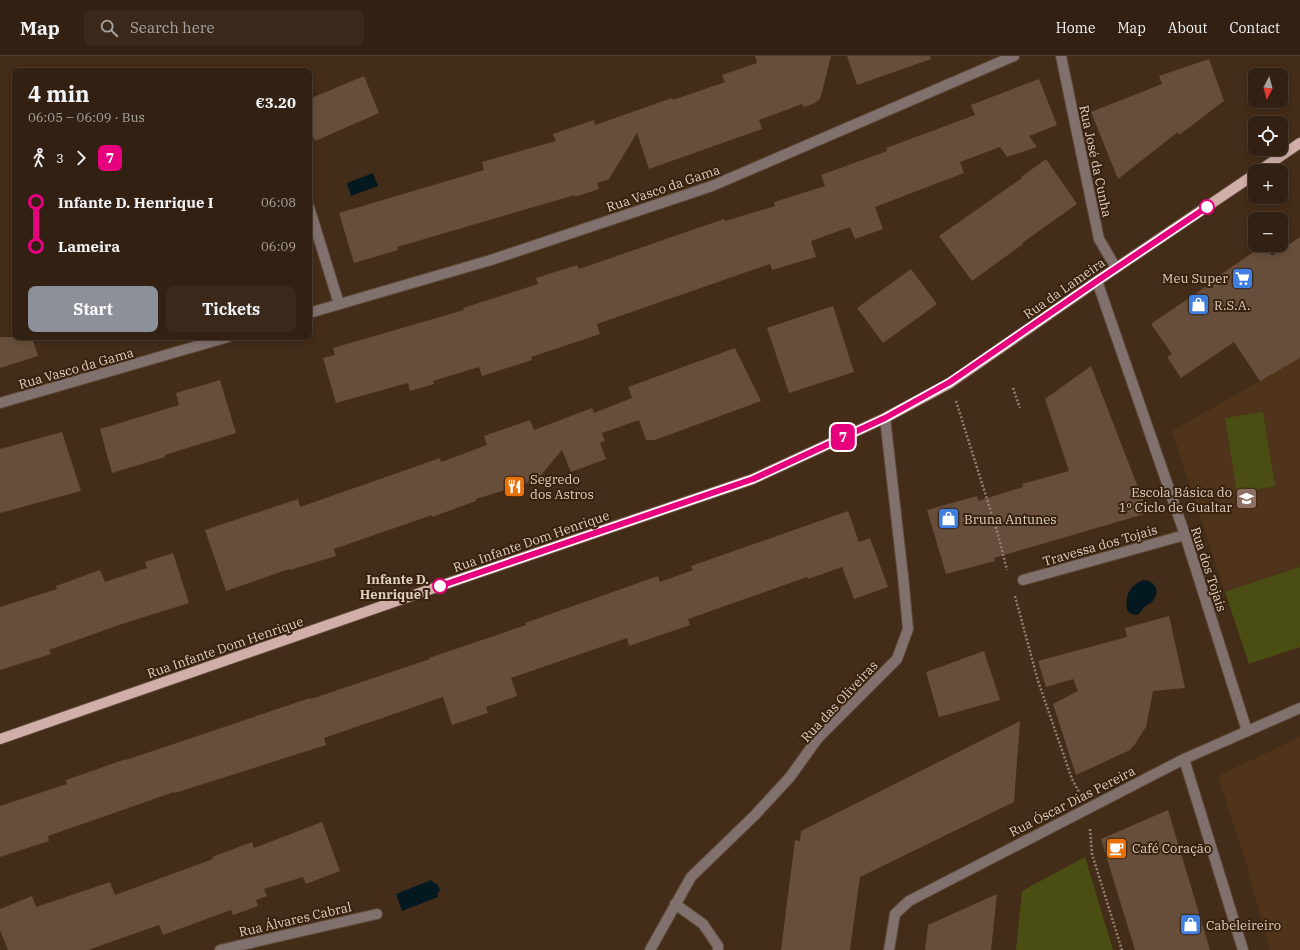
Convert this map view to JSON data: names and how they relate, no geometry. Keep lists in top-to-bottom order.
{
  "streets": {
    "main road": ["Rua da Lameira", "Rua Infante Dom Henrique"],
    "street": [
      "Rua José da Cunha",
      "Rua Vasco da Gama",
      "Travessa dos Tojais",
      "Rua dos Tojais",
      "Rua das Oliveiras",
      "Rua Óscar Dias Pereira",
      "Rua Álvares Cabral"
    ]
  },
  "crossings": [
    ["Rua José da Cunha", "Rua da Lameira"],
    ["Rua da Lameira", "Rua Infante Dom Henrique"],
    ["Rua da Lameira", "Rua dos Tojais"],
    ["Rua da Lameira", "Rua das Oliveiras"],
    ["Rua Infante Dom Henrique", "Rua das Oliveiras"],
    ["Travessa dos Tojais", "Rua dos Tojais"],
    ["Rua dos Tojais", "Rua Óscar Dias Pereira"]
  ],
  "places": {
    "supermarket": ["Meu Super"],
    "shop": ["R.S.A.", "Bruna Antunes", "Cabeleireiro"],
    "restaurant": ["Segredo dos Astros"],
    "school or university": ["Escola Básica do 1º Ciclo de Gualtar"],
    "other": ["Infante D. Henrique I"],
    "cafe": ["Café Coração"]
  },
  "lines": ["bus line 7"],
  "north": "bottom",
  "page": {
    "header": "Map",
    "search": "Search here",
    "nav": [
      "Home",
      "Map",
      "About",
      "Contact"
    ],
    "on_map": "7",
    "map_buttons": ["+", "−"],
    "heading": ["4 min", "06:05 – 06:09 · Bus", "€3.20"],
    "legs": ["3", "7"],
    "list": [
      {
        "name": "Infante D. Henrique I",
        "value": "06:08"
      },
      {
        "name": "Lameira",
        "value": "06:09"
      }
    ],
    "buttons": ["Start", "Tickets"]
  }
}
